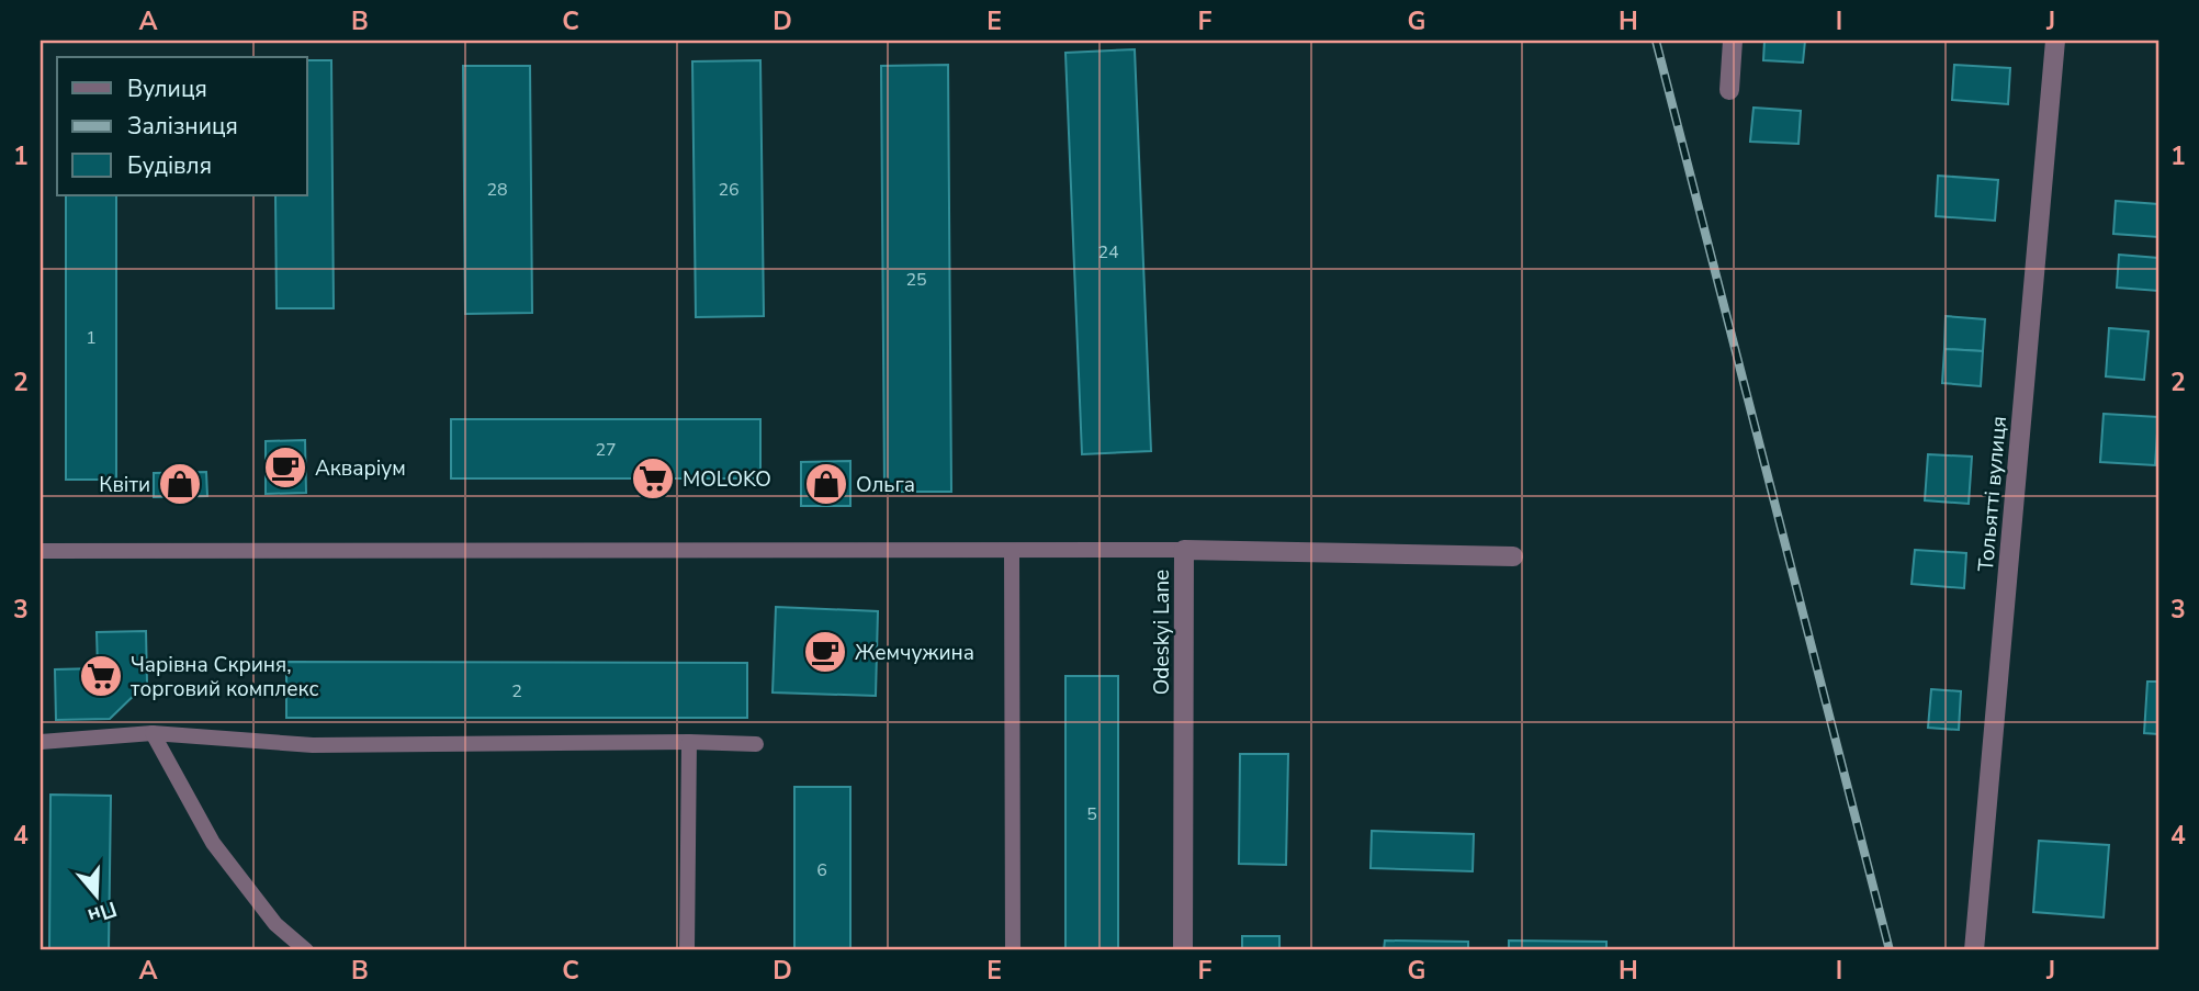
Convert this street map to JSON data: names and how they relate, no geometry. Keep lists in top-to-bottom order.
{
  "streets": {
    "street": ["Тольятті вулиця", "Odeskyi Lane"]
  },
  "places": {
    "cafe": ["Акваріум", "Жемчужина"],
    "supermarket": ["MOLOKO", "Чарівна Скриня, торговий комплекс"],
    "shop": ["Квіти", "Ольга"]
  },
  "house_numbers": [
    "28",
    "26",
    "24",
    "25",
    "1",
    "27",
    "2",
    "5",
    "6"
  ],
  "legend": ["Вулиця", "Залізниця", "Будівля"],
  "north": "bottom",
  "grid": {
    "columns": [
      "A",
      "B",
      "C",
      "D",
      "E",
      "F",
      "G",
      "H",
      "I",
      "J"
    ],
    "rows": [
      "1",
      "2",
      "3",
      "4"
    ]
  }
}
